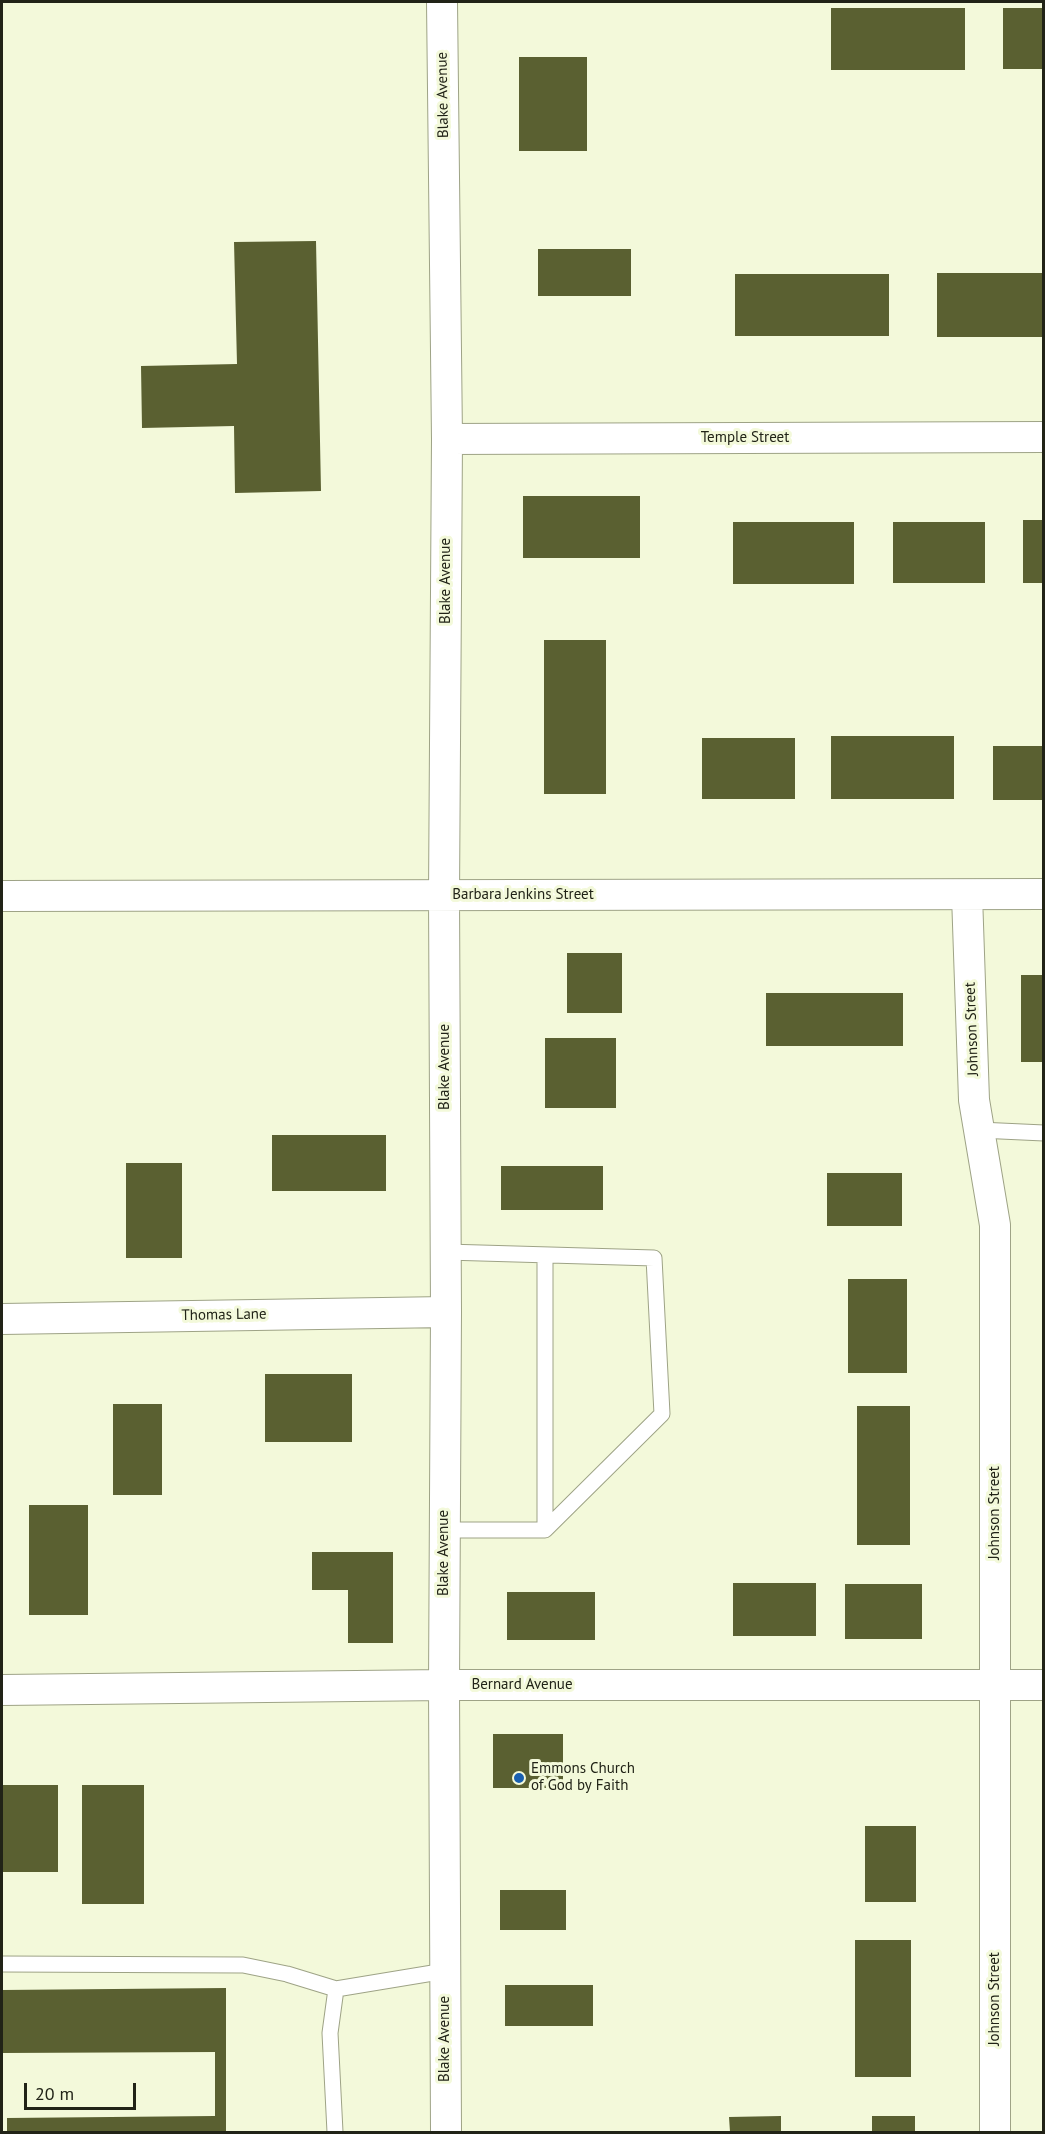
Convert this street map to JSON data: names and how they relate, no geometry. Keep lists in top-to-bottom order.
{
  "streets": {
    "street": [
      "Blake Avenue",
      "Temple Street",
      "Barbara Jenkins Street",
      "Johnson Street",
      "Thomas Lane",
      "Bernard Avenue"
    ]
  },
  "crossings": [
    ["Blake Avenue", "Temple Street"],
    ["Blake Avenue", "Barbara Jenkins Street"],
    ["Blake Avenue", "Thomas Lane"],
    ["Blake Avenue", "Bernard Avenue"],
    ["Barbara Jenkins Street", "Johnson Street"],
    ["Johnson Street", "Bernard Avenue"]
  ],
  "places": ["Emmons Church of God by Faith"],
  "scale_bar": "20 m"
}
